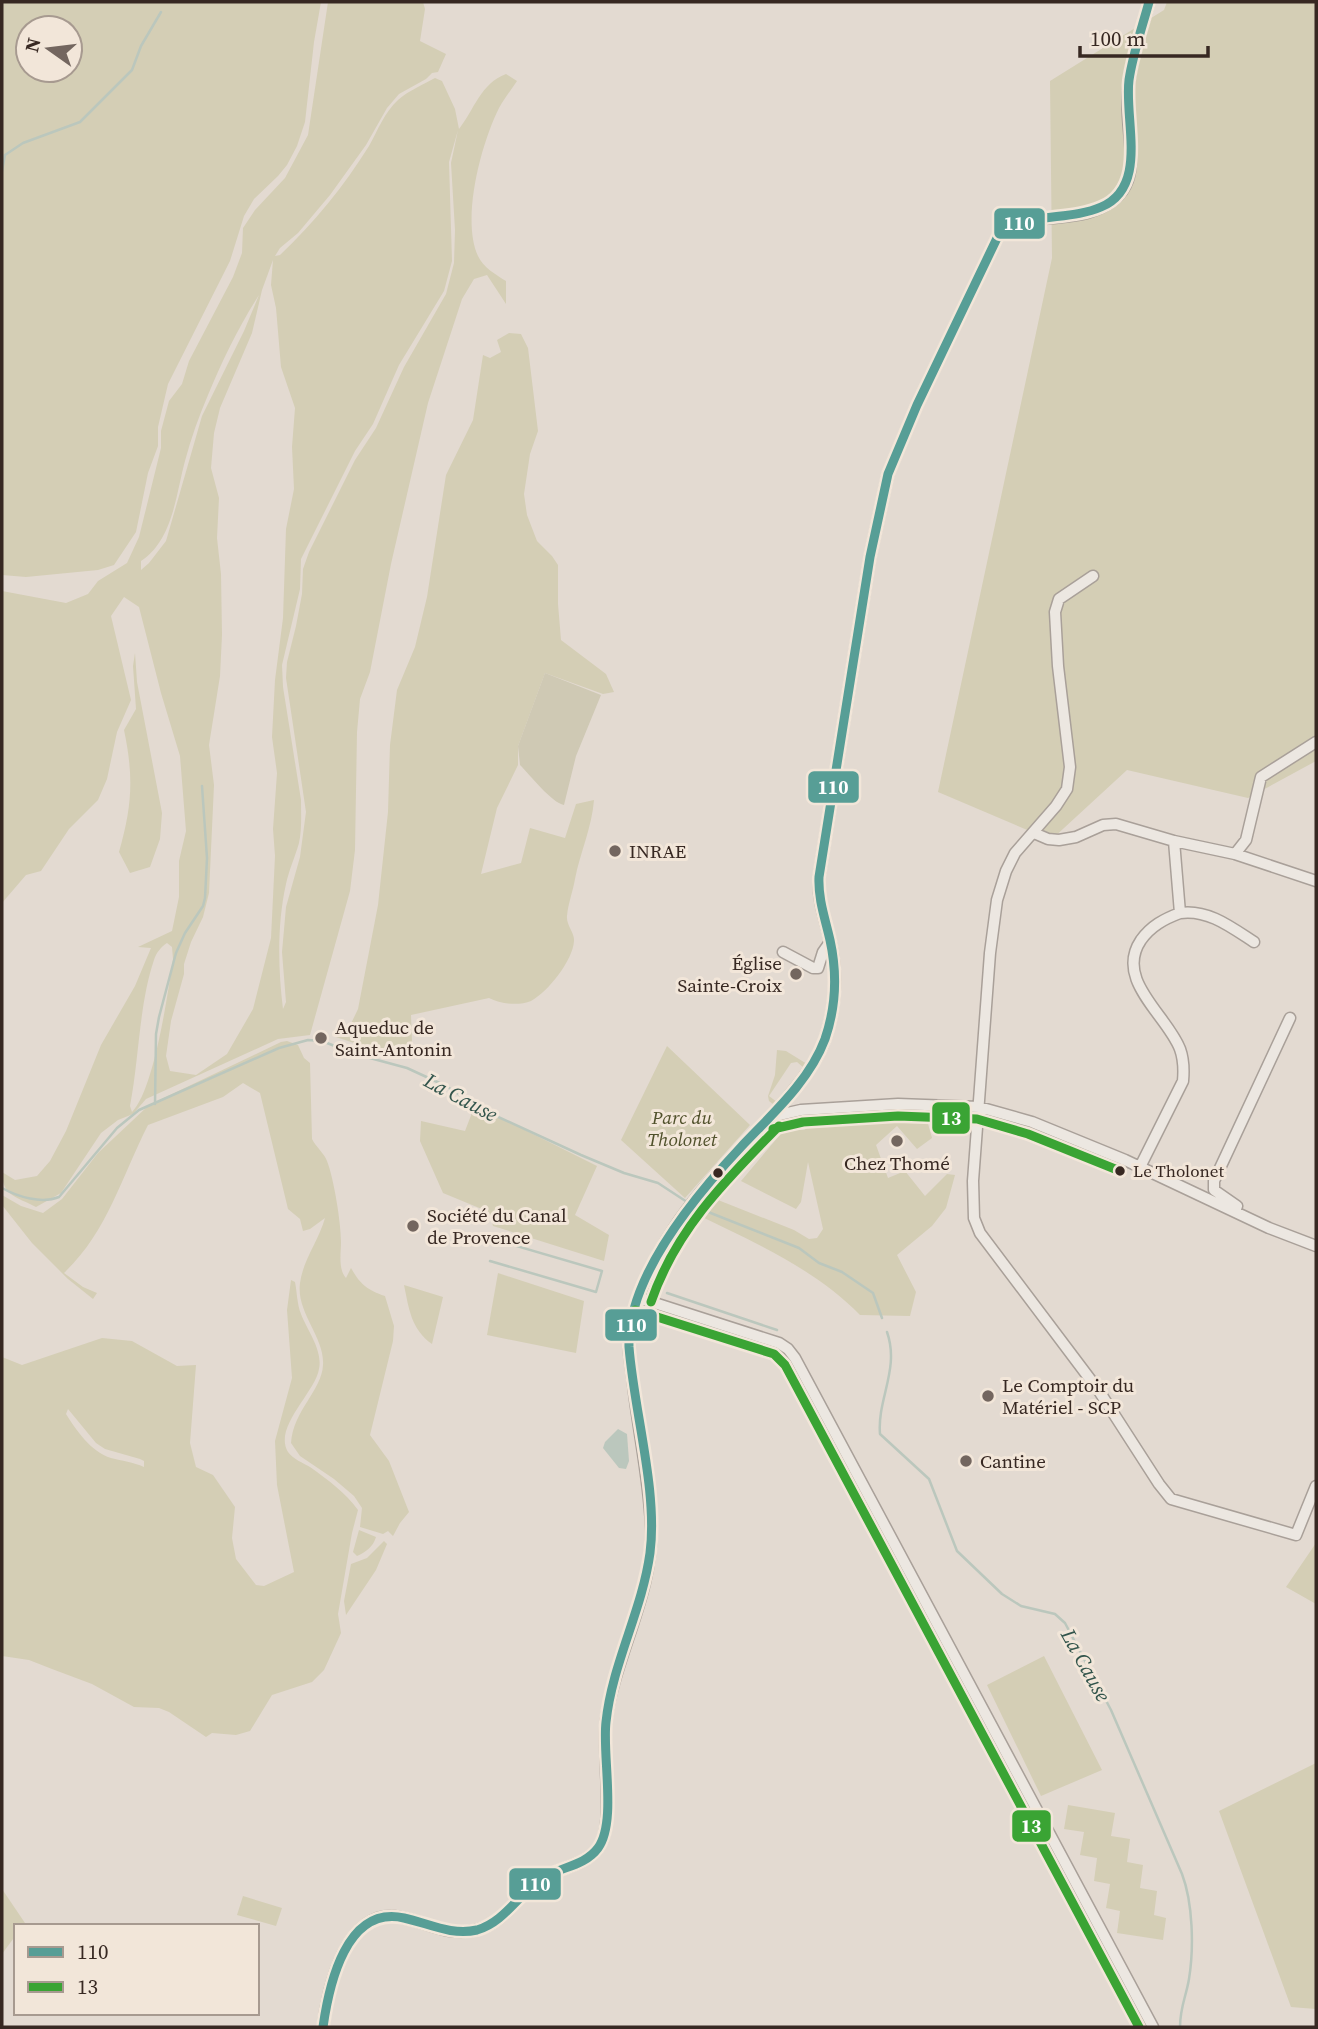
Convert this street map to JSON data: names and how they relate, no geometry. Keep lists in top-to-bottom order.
{
  "water": ["La Cause"],
  "parks": ["Parc du Tholonet"],
  "places": [
    "INRAE",
    "Église Sainte-Croix",
    "Aqueduc de Saint-Antonin",
    "Chez Thomé",
    "Le Tholonet",
    "Société du Canal de Provence",
    "Le Comptoir du Matériel - SCP",
    "Cantine"
  ],
  "lines": ["transit line 110", "transit line 13"],
  "legend": ["110", "13"],
  "scale_bar": "100 m",
  "north": "left"
}
